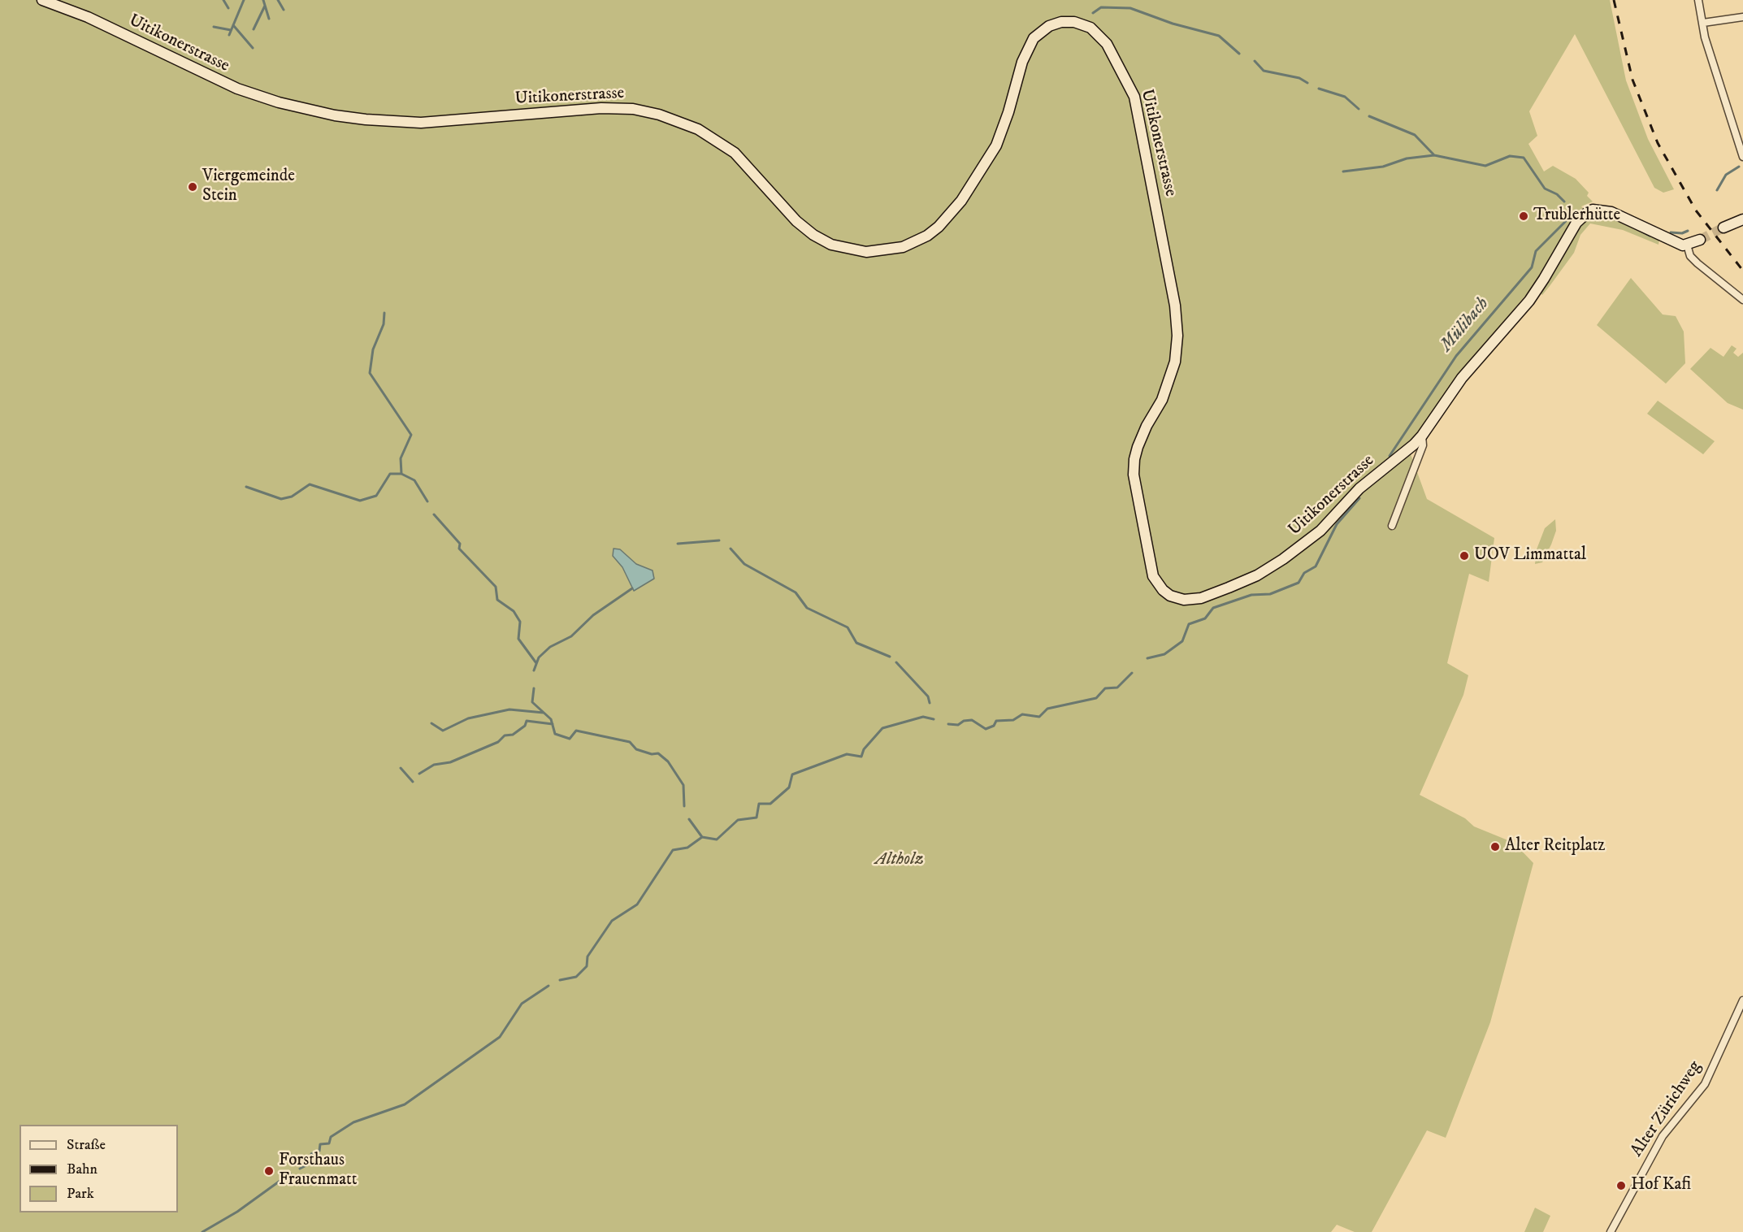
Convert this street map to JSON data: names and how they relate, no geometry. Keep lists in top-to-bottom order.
{
  "streets": {
    "street": ["Uitikonerstrasse", "Alter Zürichweg"]
  },
  "water": ["Mülibach"],
  "parks": ["Altholz"],
  "places": [
    "Viergemeinde Stein",
    "Trublerhütte",
    "UOV Limmattal",
    "Alter Reitplatz",
    "Forsthaus Frauenmatt",
    "Hof Kafi"
  ],
  "legend": ["Straße", "Bahn", "Park"]
}
